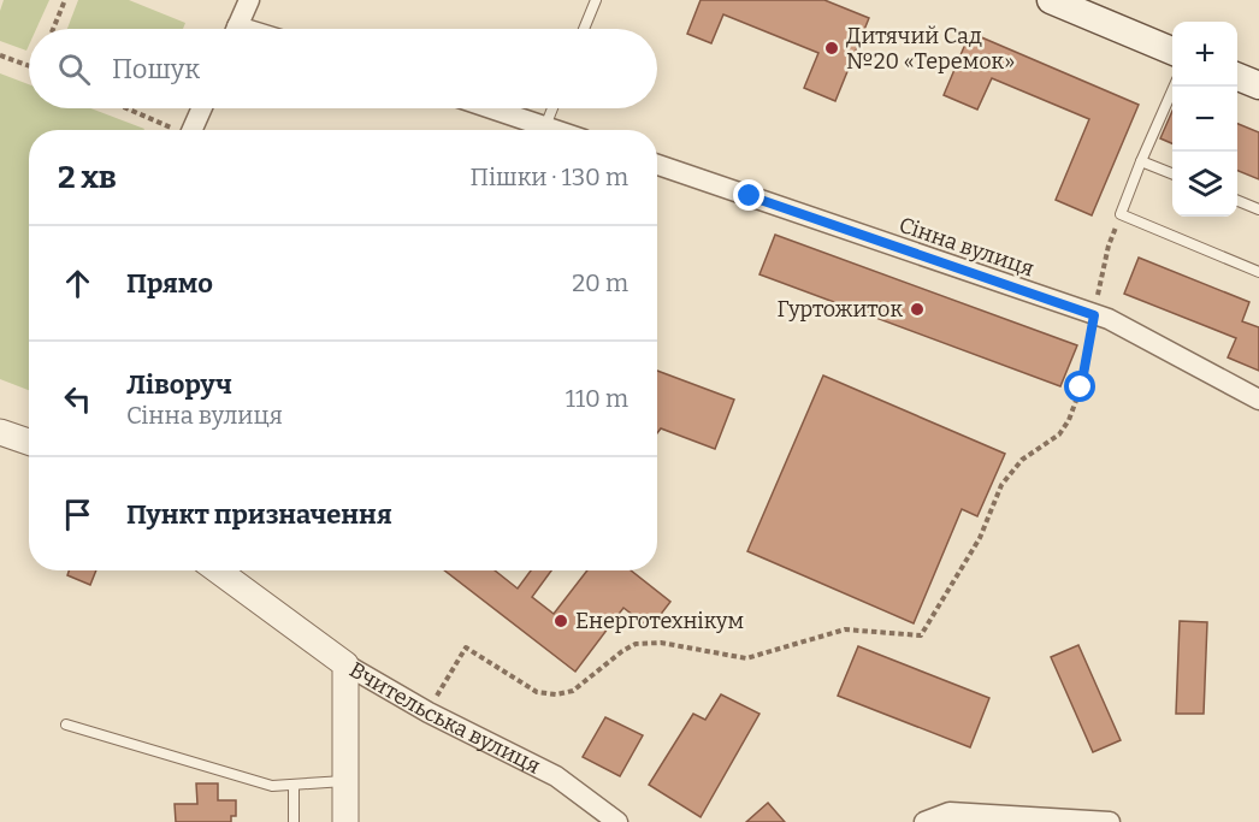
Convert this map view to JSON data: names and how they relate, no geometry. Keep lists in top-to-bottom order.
{
  "streets": {
    "street": ["Сінна вулиця", "Вчительська вулиця"]
  },
  "places": ["Дитячий Сад №20 «Теремок»", "Гуртожиток", "Енерготехнікум"],
  "page": {
    "map_buttons": ["+", "−"],
    "search": "Пошук",
    "heading": ["2 хв", "Пішки · 130 m"],
    "list": [
      ["Прямо", "20 m"],
      ["Ліворуч", "Сінна вулиця", "110 m"],
      "Пункт призначення"
    ]
  }
}
